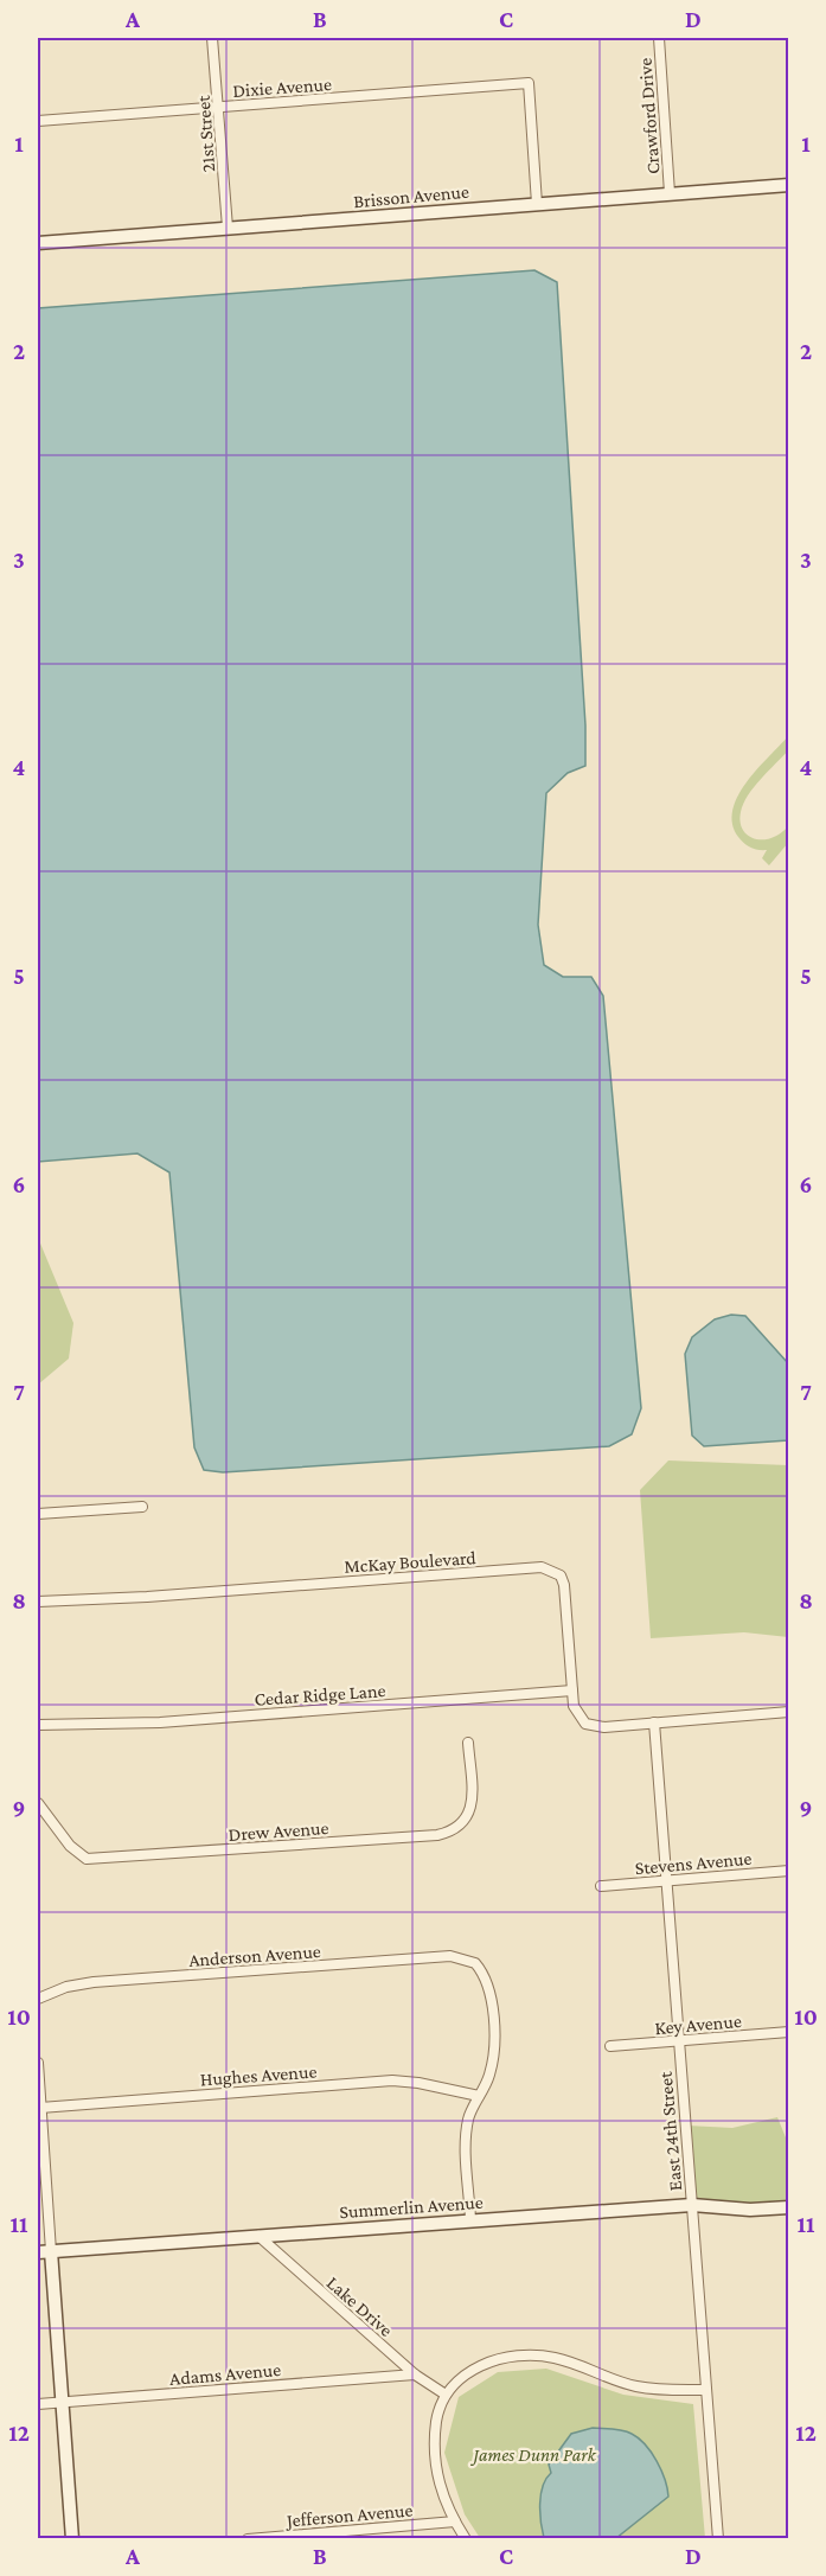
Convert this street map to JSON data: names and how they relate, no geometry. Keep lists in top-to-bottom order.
{
  "streets": {
    "street": [
      "Dixie Avenue",
      "Crawford Drive",
      "21st Street",
      "Brisson Avenue",
      "McKay Boulevard",
      "Cedar Ridge Lane",
      "Drew Avenue",
      "Stevens Avenue",
      "Anderson Avenue",
      "Key Avenue",
      "Hughes Avenue",
      "East 24th Street",
      "Summerlin Avenue",
      "Lake Drive",
      "Adams Avenue",
      "Jefferson Avenue"
    ]
  },
  "crossings": [
    ["Dixie Avenue", "21st Street"],
    ["Dixie Avenue", "Brisson Avenue"],
    ["Crawford Drive", "Brisson Avenue"],
    ["21st Street", "Brisson Avenue"],
    ["McKay Boulevard", "Cedar Ridge Lane"],
    ["McKay Boulevard", "East 24th Street"],
    ["Stevens Avenue", "East 24th Street"],
    ["Anderson Avenue", "Hughes Avenue"],
    ["Key Avenue", "East 24th Street"],
    ["East 24th Street", "Summerlin Avenue"],
    ["Summerlin Avenue", "Lake Drive"],
    ["Lake Drive", "Adams Avenue"]
  ],
  "parks": ["James Dunn Park"],
  "grid": {
    "columns": [
      "A",
      "B",
      "C",
      "D"
    ],
    "rows": [
      "1",
      "2",
      "3",
      "4",
      "5",
      "6",
      "7",
      "8",
      "9",
      "10",
      "11",
      "12"
    ]
  }
}
